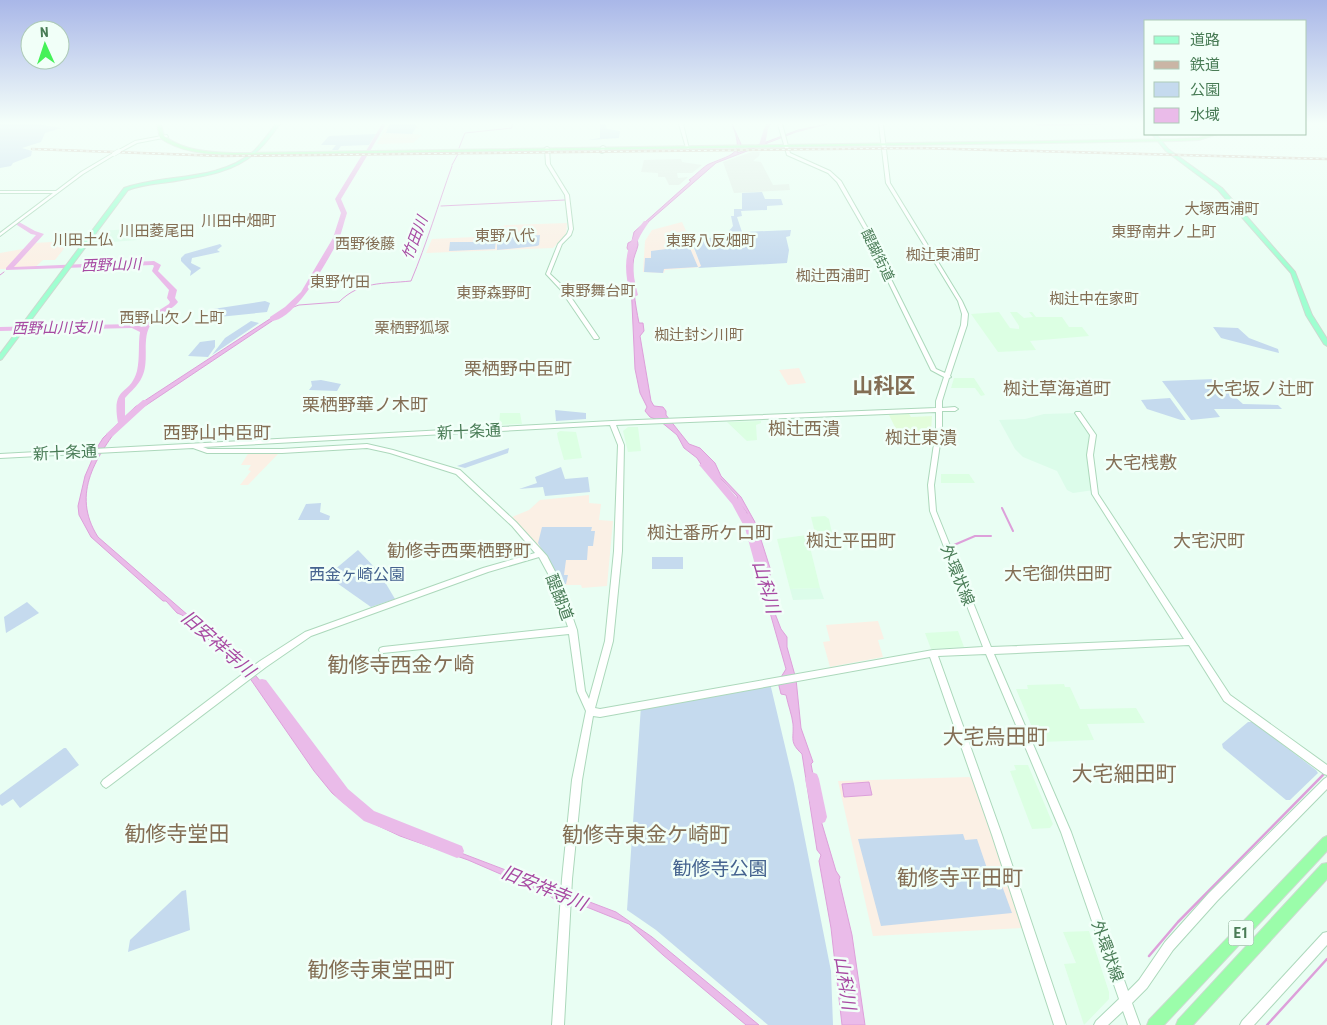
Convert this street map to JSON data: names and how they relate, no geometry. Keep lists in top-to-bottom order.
{
  "streets": {
    "highway": ["E1"],
    "street": [
      "醍醐街道",
      "新十条通",
      "外環状線",
      "醍醐道"
    ]
  },
  "crossings": [
    ["醍醐街道", "外環状線"],
    ["新十条通", "外環状線"],
    ["新十条通", "醍醐道"]
  ],
  "districts": [
    "大塚西浦町",
    "川田中畑町",
    "川田菱尾田",
    "東野南井ノ上町",
    "東野八代",
    "川田土仏",
    "東野八反畑町",
    "西野後藤",
    "椥辻東浦町",
    "椥辻西浦町",
    "東野竹田",
    "東野舞台町",
    "東野森野町",
    "椥辻中在家町",
    "西野山欠ノ上町",
    "栗栖野狐塚",
    "椥辻封シ川町",
    "栗栖野中臣町",
    "山科区",
    "椥辻草海道町",
    "大宅坂ノ辻町",
    "栗栖野華ノ木町",
    "椥辻西潰",
    "西野山中臣町",
    "椥辻東潰",
    "大宅桟敷",
    "椥辻番所ケ口町",
    "椥辻平田町",
    "大宅沢町",
    "勧修寺西栗栖野町",
    "大宅御供田町",
    "勧修寺西金ケ崎",
    "大宅烏田町",
    "大宅細田町",
    "勧修寺堂田",
    "勧修寺東金ケ崎町",
    "勧修寺平田町",
    "勧修寺東堂田町"
  ],
  "water": [
    "竹田川",
    "西野山川",
    "西野山川支川",
    "山科川",
    "旧安祥寺川"
  ],
  "parks": ["西金ヶ崎公園", "勧修寺公園"],
  "legend": [
    "道路",
    "鉄道",
    "公園",
    "水域"
  ],
  "north": "top"
}
